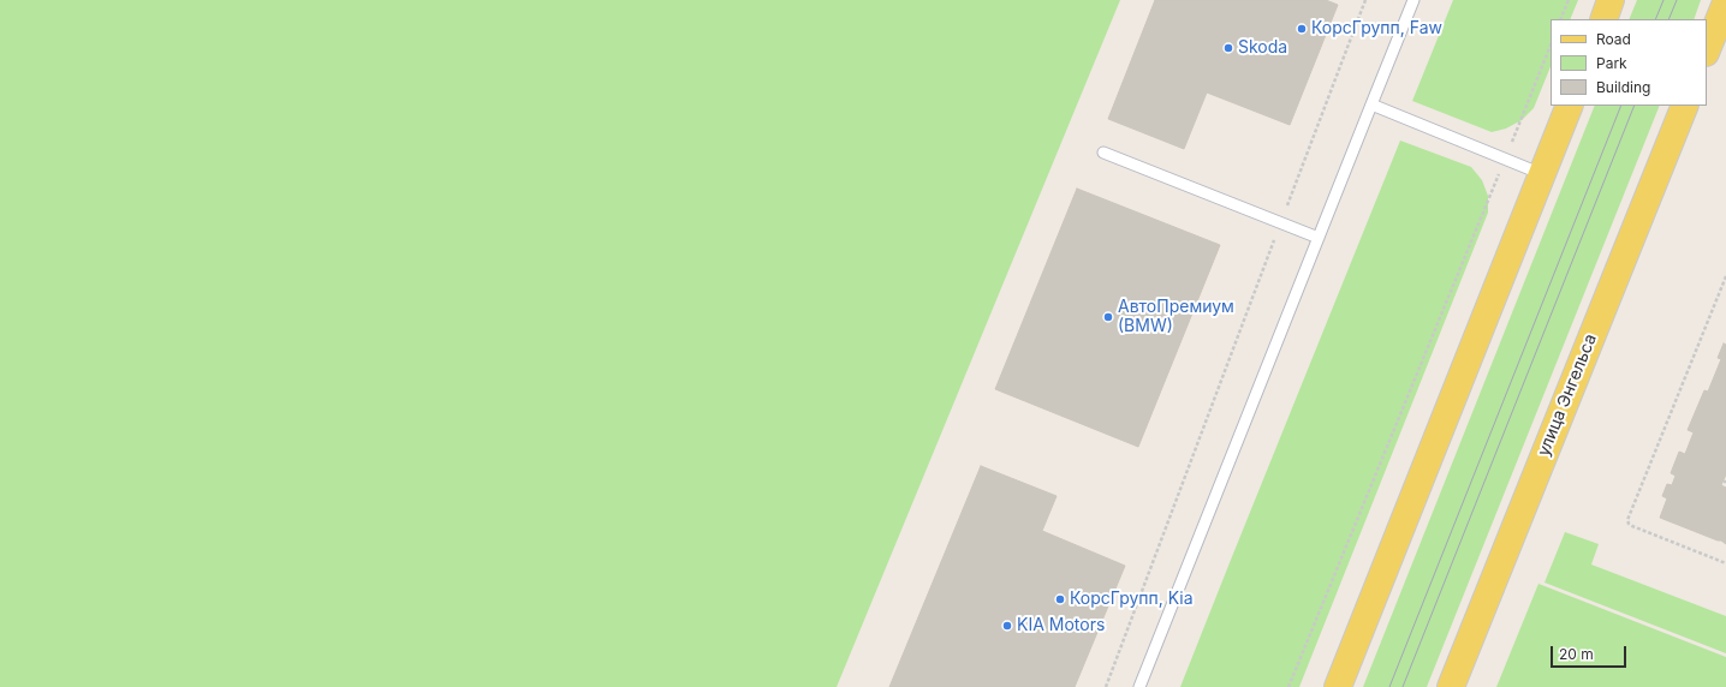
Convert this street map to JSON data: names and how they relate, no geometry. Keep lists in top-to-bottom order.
{
  "streets": {
    "main road": ["улица Энгельса"]
  },
  "places": [
    "КорсГрупп, Faw",
    "Skoda",
    "АвтоПремиум (BMW)",
    "КорсГрупп, Kia",
    "KIA Motors"
  ],
  "legend": ["Road", "Park", "Building"],
  "scale_bar": "20 m"
}
